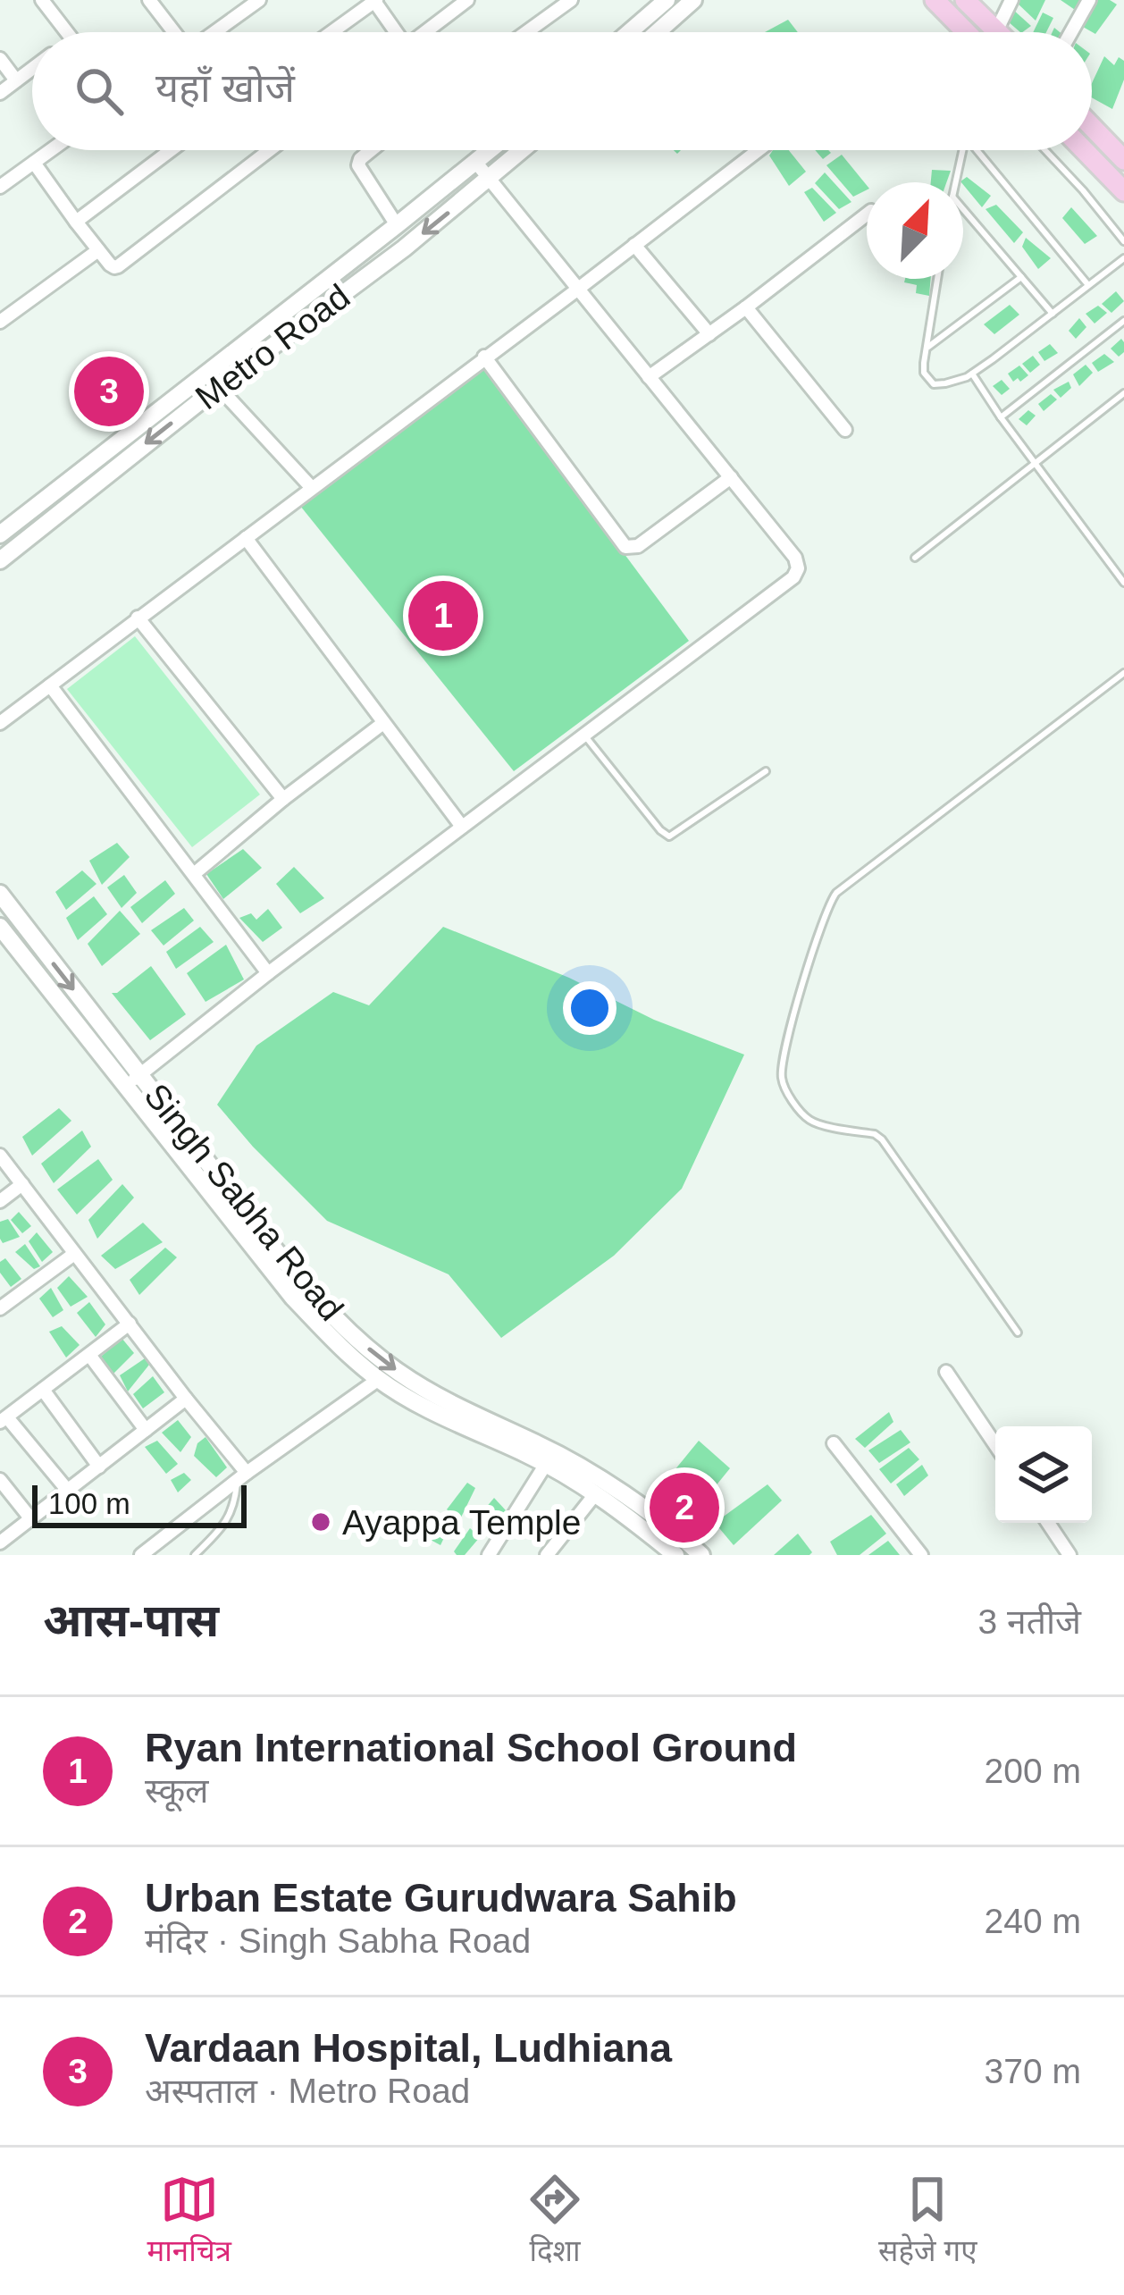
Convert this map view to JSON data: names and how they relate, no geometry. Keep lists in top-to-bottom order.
{
  "streets": {
    "street": ["Metro Road", "Singh Sabha Road"]
  },
  "places": ["Ayappa Temple"],
  "scale_bar": "100 m",
  "north": "top right",
  "page": {
    "search": "यहाँ खोजें",
    "pins": ["3", "1", "2"],
    "scale": "100 m",
    "heading": ["आस-पास", "3 नतीजे"],
    "list": [
      {
        "mark": "1",
        "name": "Ryan International School Ground",
        "note": "स्कूल",
        "value": "200 m"
      },
      {
        "mark": "2",
        "name": "Urban Estate Gurudwara Sahib",
        "note": "मंदिर · Singh Sabha Road",
        "value": "240 m"
      },
      {
        "mark": "3",
        "name": "Vardaan Hospital, Ludhiana",
        "note": "अस्पताल · Metro Road",
        "value": "370 m"
      }
    ],
    "nav": ["मानचित्र", "दिशा", "सहेजे गए"]
  }
}
